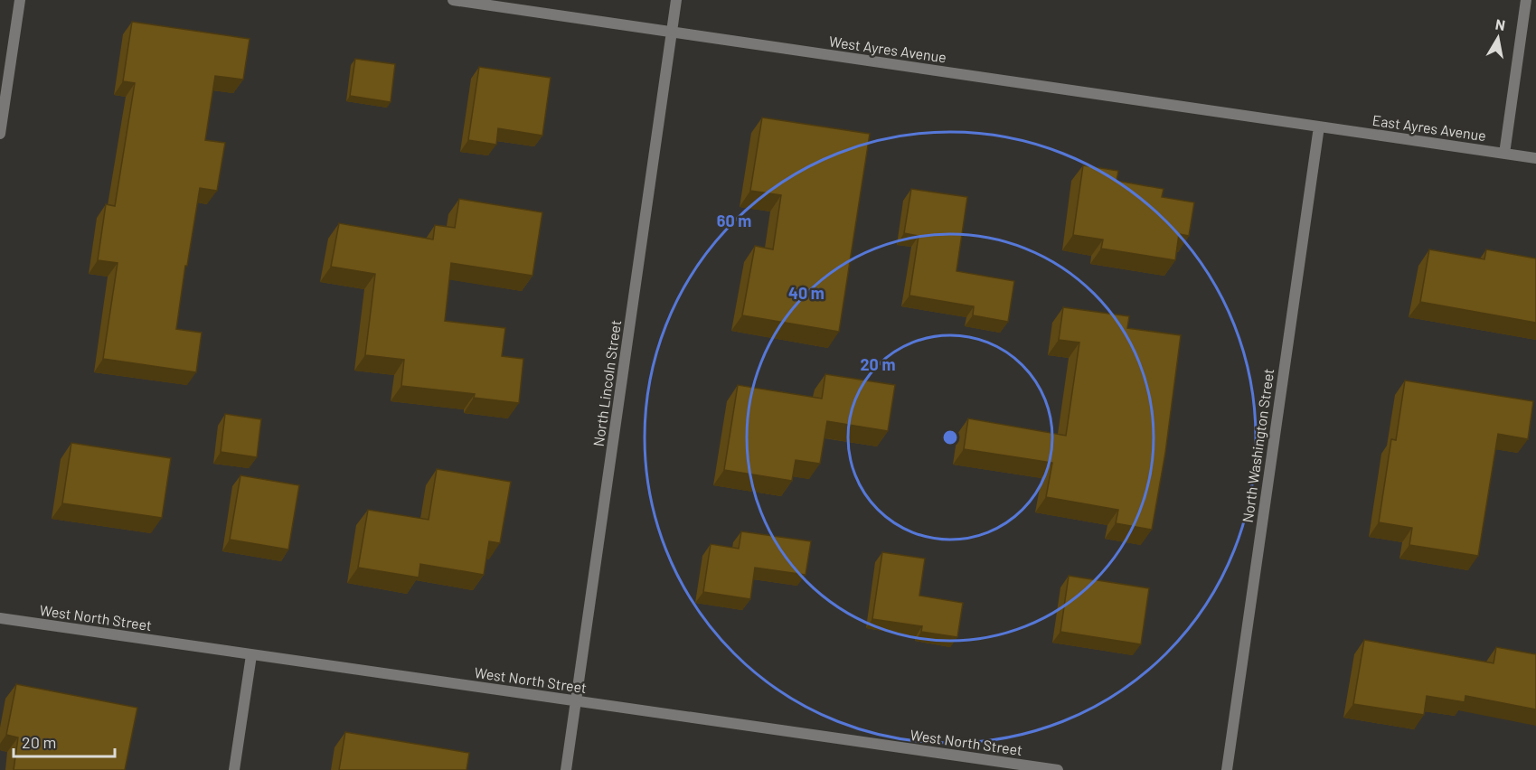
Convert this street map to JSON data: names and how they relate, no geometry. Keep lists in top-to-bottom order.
{
  "streets": {
    "street": [
      "West Ayres Avenue",
      "East Ayres Avenue",
      "North Lincoln Street",
      "North Washington Street",
      "West North Street"
    ]
  },
  "crossings": [
    ["West Ayres Avenue", "East Ayres Avenue"],
    ["West Ayres Avenue", "North Lincoln Street"],
    ["West Ayres Avenue", "North Washington Street"],
    ["East Ayres Avenue", "North Washington Street"],
    ["North Lincoln Street", "West North Street"]
  ],
  "scale_bar": "20 m",
  "north": "top",
  "rings": ["60 m", "40 m", "20 m"]
}
